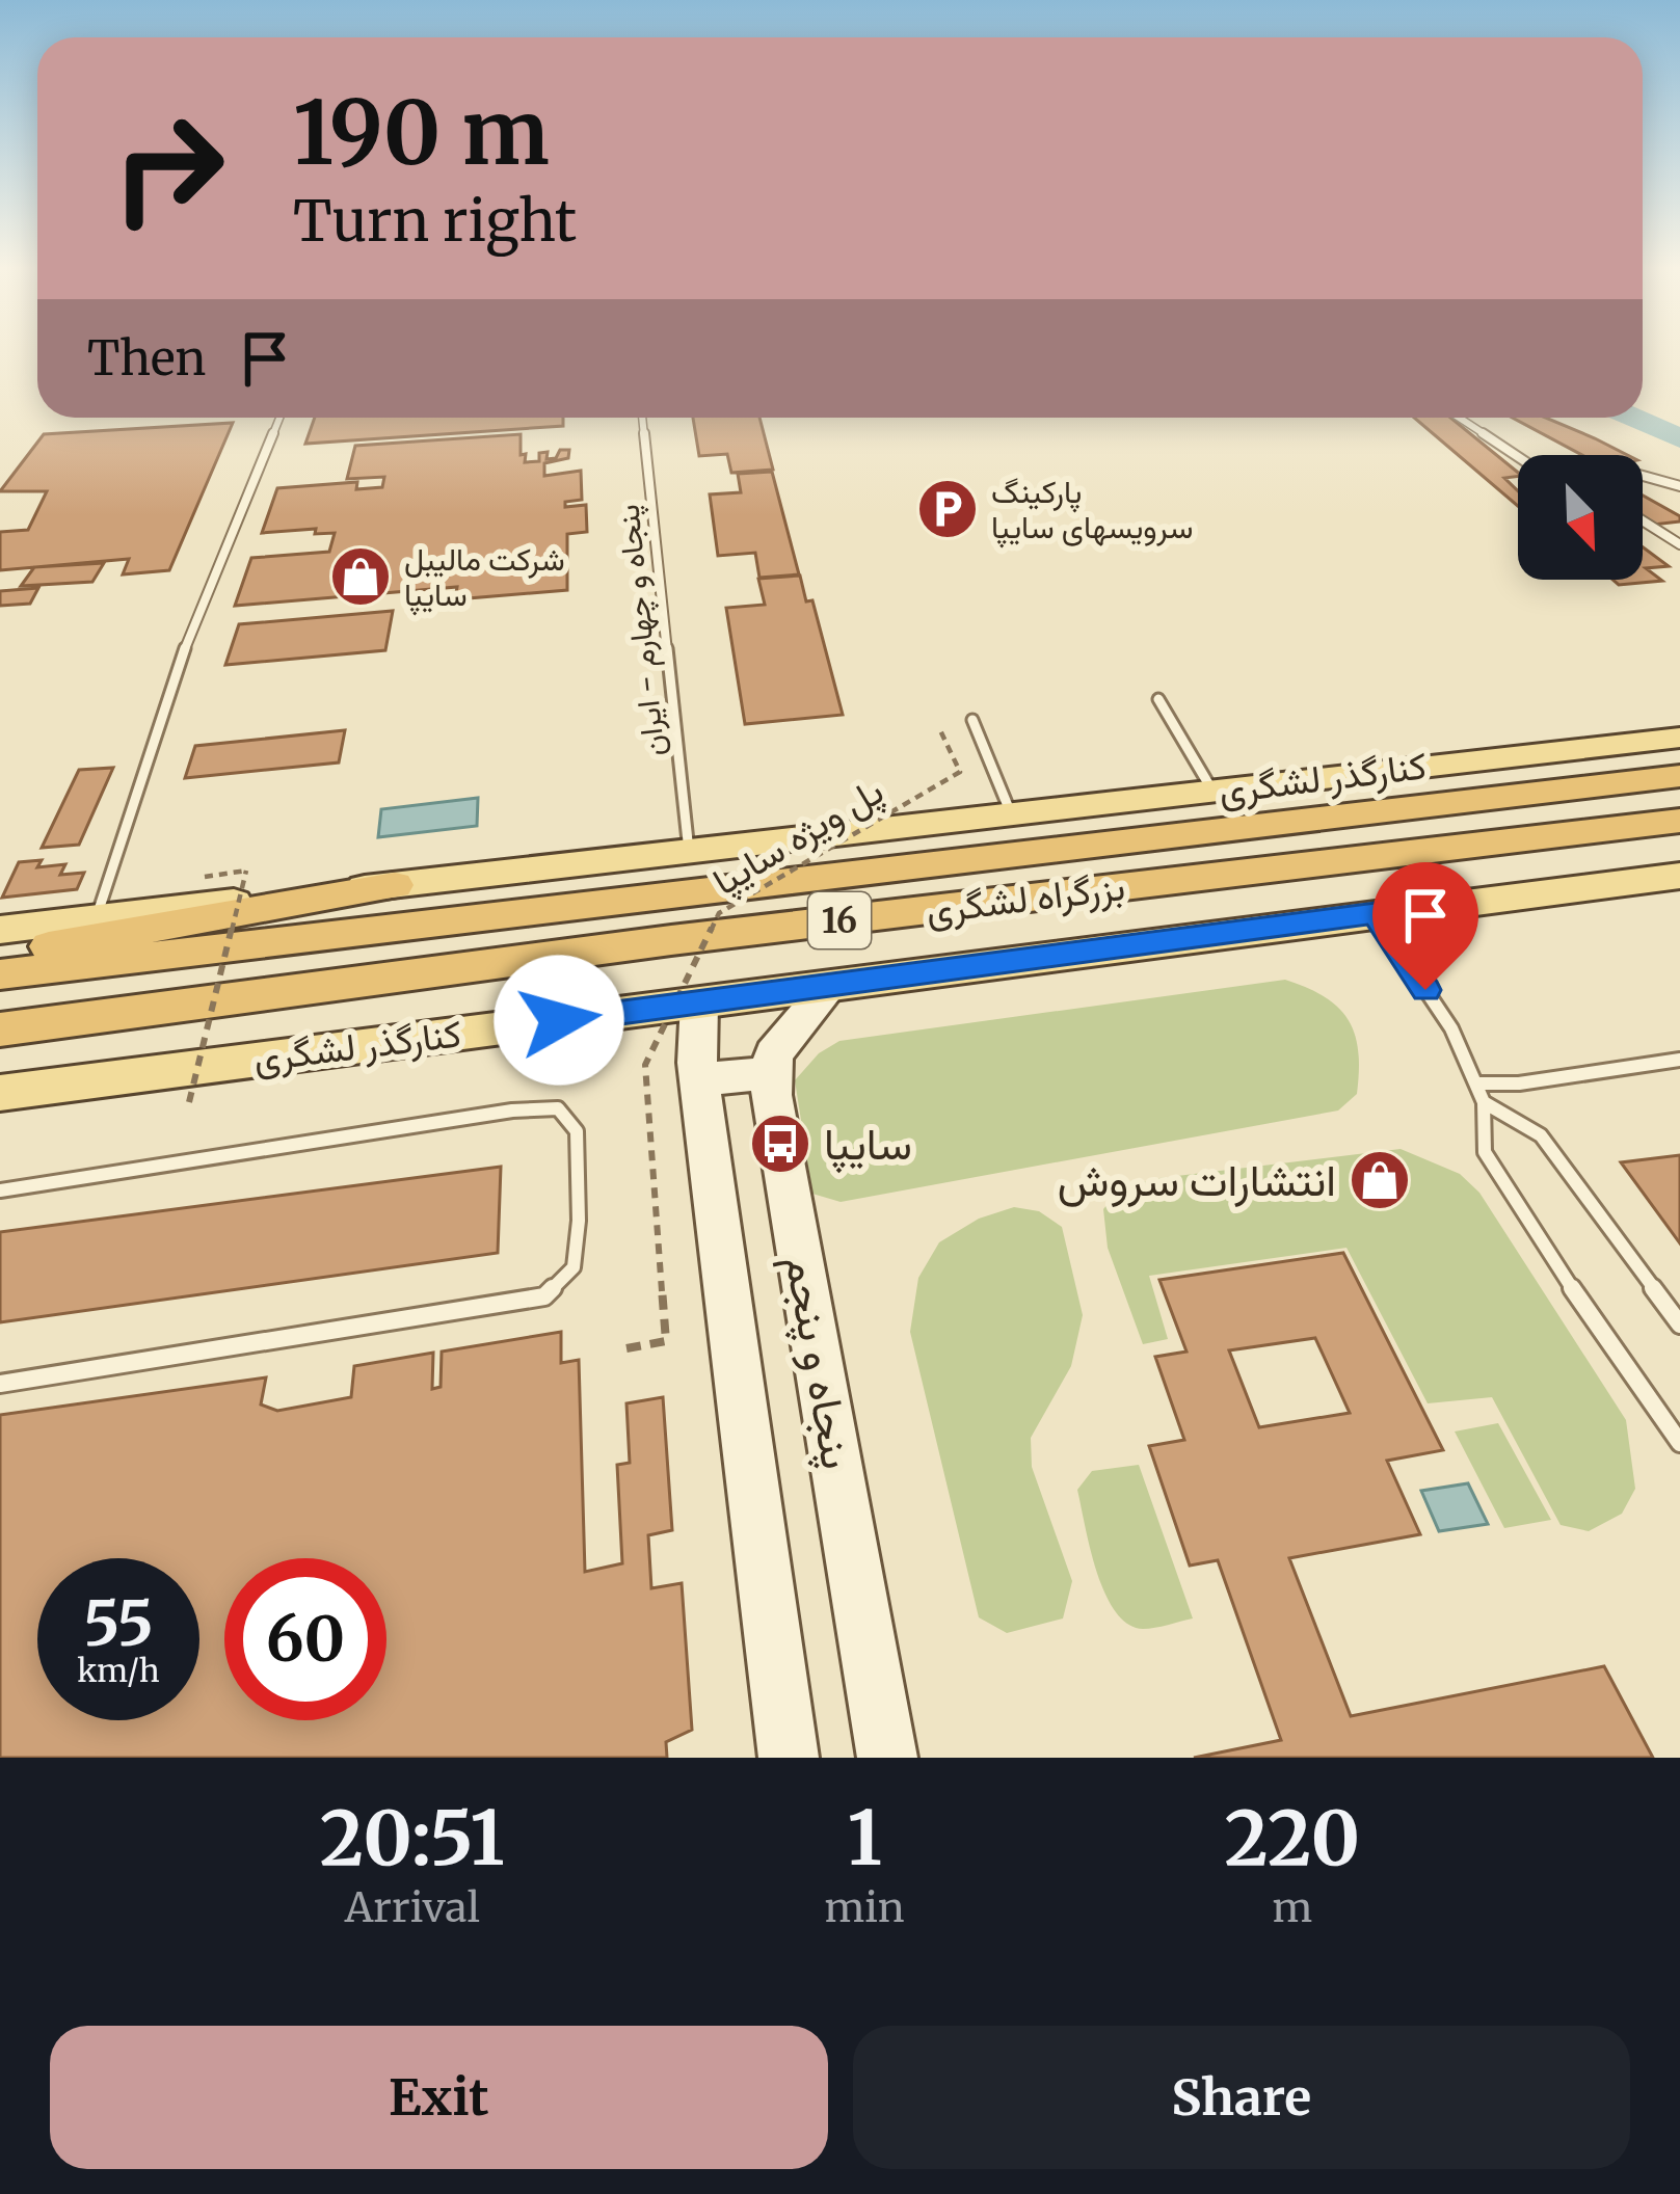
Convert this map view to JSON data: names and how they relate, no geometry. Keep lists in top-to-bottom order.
{
  "streets": {
    "highway": ["بزرگراه لشگری", "16"],
    "main road": ["کنارگذر لشگری", "پنجاه و پنجم"],
    "lane": ["پنجاه و چهارم - ایران"],
    "path": ["پل ویژه سایپا"]
  },
  "crossings": [
    ["پنجاه و چهارم - ایران", "کنارگذر لشگری"],
    ["کنارگذر لشگری", "پنجاه و پنجم"]
  ],
  "places": {
    "parking": ["پارکینگ سرویسهای سایپا"],
    "shop": ["شرکت مالیبل سایپا", "انتشارات سروش"],
    "bus stop": ["سایپا"]
  },
  "north": "bottom right",
  "page": {
    "turn": ["190 m", "Turn right"],
    "then": "Then",
    "speed": "55 km/h",
    "limit": "60",
    "eta": [
      "20:51",
      "Arrival",
      "1",
      "min",
      "220",
      "m"
    ],
    "buttons": ["Exit", "Share"]
  }
}
